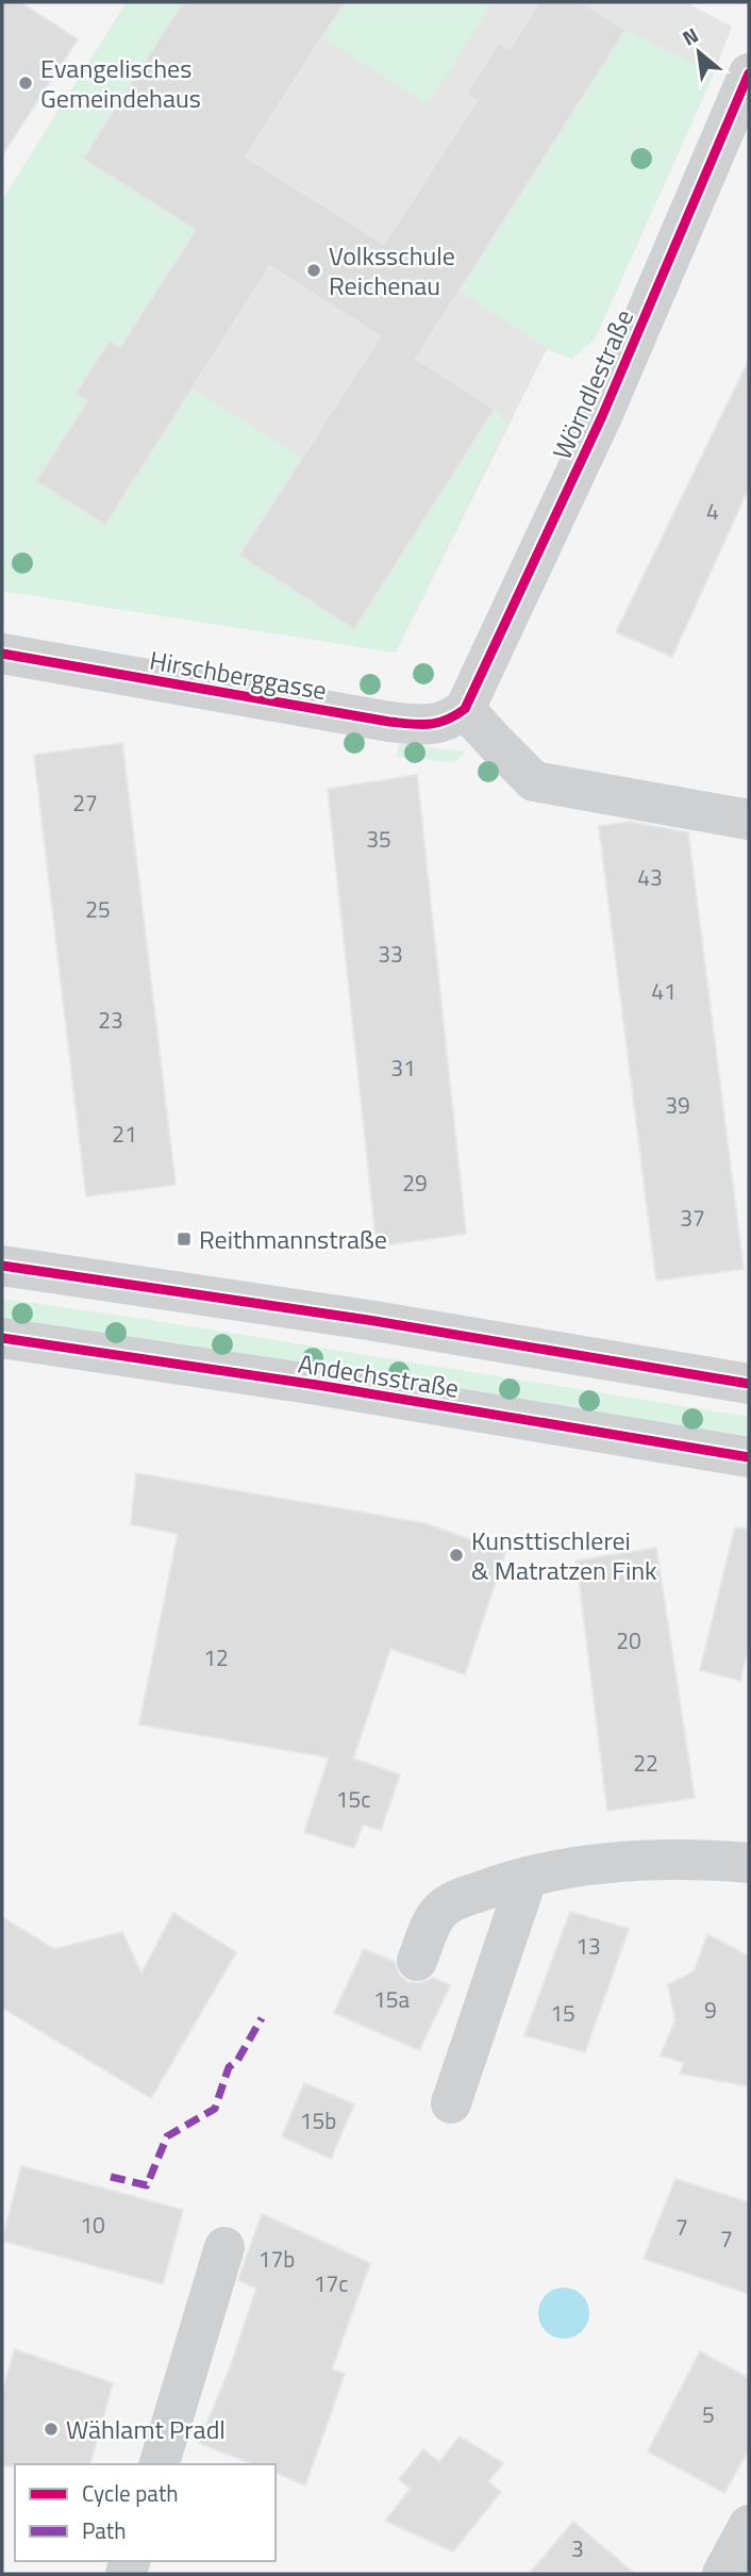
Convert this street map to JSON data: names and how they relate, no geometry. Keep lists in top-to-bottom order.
{
  "streets": {
    "street": ["Wörndlestraße", "Hirschberggasse", "Andechsstraße"]
  },
  "crossings": [
    ["Wörndlestraße", "Hirschberggasse"]
  ],
  "places": {
    "other": [
      "Evangelisches Gemeindehaus",
      "Volksschule Reichenau",
      "Kunsttischlerei & Matratzen Fink",
      "Wählamt Pradl"
    ],
    "transit": ["Reithmannstraße"]
  },
  "house_numbers": [
    "4",
    "27",
    "35",
    "43",
    "25",
    "33",
    "41",
    "23",
    "31",
    "39",
    "21",
    "29",
    "37",
    "20",
    "12",
    "22",
    "15c",
    "13",
    "15a",
    "9",
    "15",
    "15b",
    "10",
    "7",
    "7",
    "17b",
    "17c",
    "5",
    "3"
  ],
  "legend": ["Cycle path", "Path"],
  "north": "top left"
}
